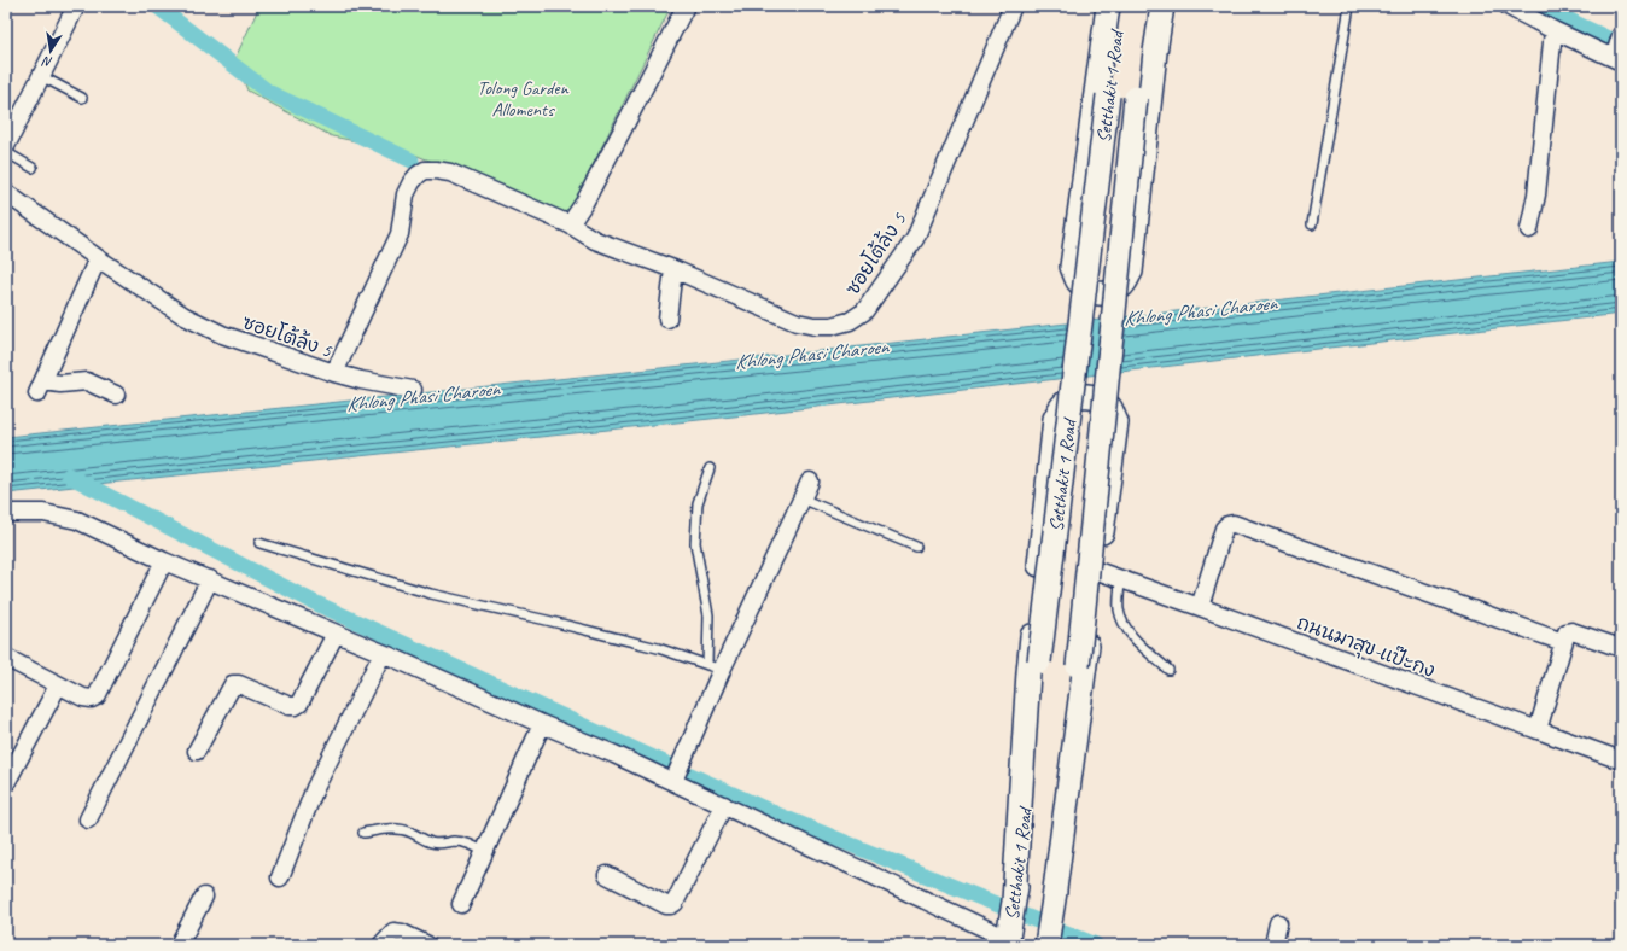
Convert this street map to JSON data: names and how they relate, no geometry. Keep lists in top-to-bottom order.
{
  "streets": {
    "main road": ["Setthakit 1 Road"],
    "street": ["ซอยโต้ล้ง 5", "ถนนมาสุข-แป๊ะกง"]
  },
  "water": ["Khlong Phasi Charoen"],
  "parks": ["Tolong Garden Alloments"],
  "north": "bottom"
}
